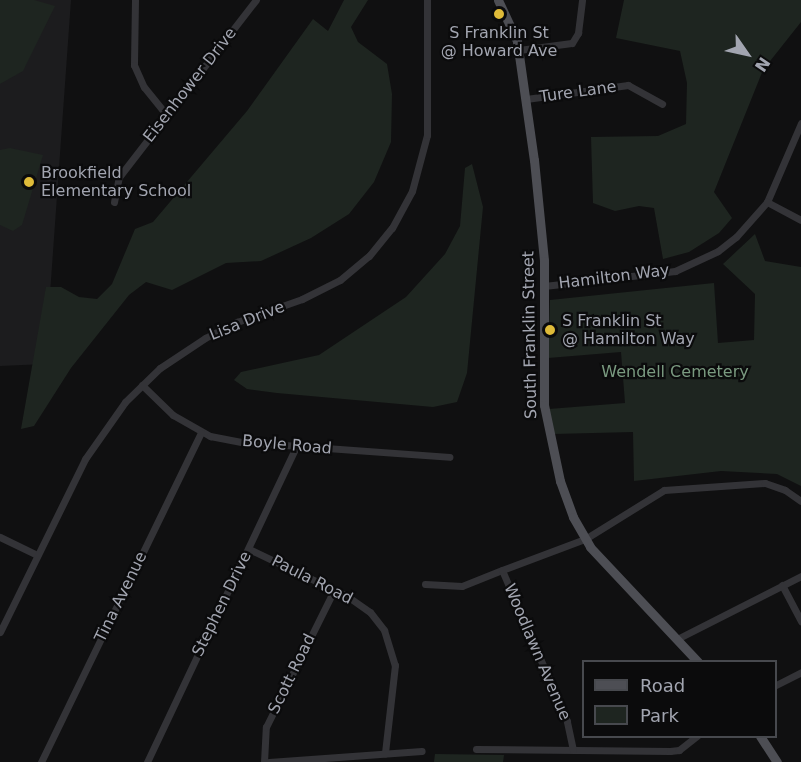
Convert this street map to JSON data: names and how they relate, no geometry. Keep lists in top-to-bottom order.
{
  "streets": {
    "main road": ["South Franklin Street"],
    "street": [
      "Eisenhower Drive",
      "Ture Lane",
      "Hamilton Way",
      "Lisa Drive",
      "Boyle Road",
      "Paula Road",
      "Tina Avenue",
      "Stephen Drive",
      "Woodlawn Avenue",
      "Scott Road"
    ]
  },
  "crossings": [
    ["Ture Lane", "South Franklin Street"],
    ["Hamilton Way", "South Franklin Street"],
    ["Lisa Drive", "Boyle Road"],
    ["South Franklin Street", "Woodlawn Avenue"],
    ["Boyle Road", "Tina Avenue"],
    ["Boyle Road", "Stephen Drive"],
    ["Paula Road", "Stephen Drive"],
    ["Paula Road", "Scott Road"]
  ],
  "parks": ["Wendell Cemetery"],
  "places": ["S Franklin St @ Howard Ave", "Brookfield Elementary School", "S Franklin St @ Hamilton Way"],
  "legend": ["Road", "Park"],
  "north": "bottom right"
}
